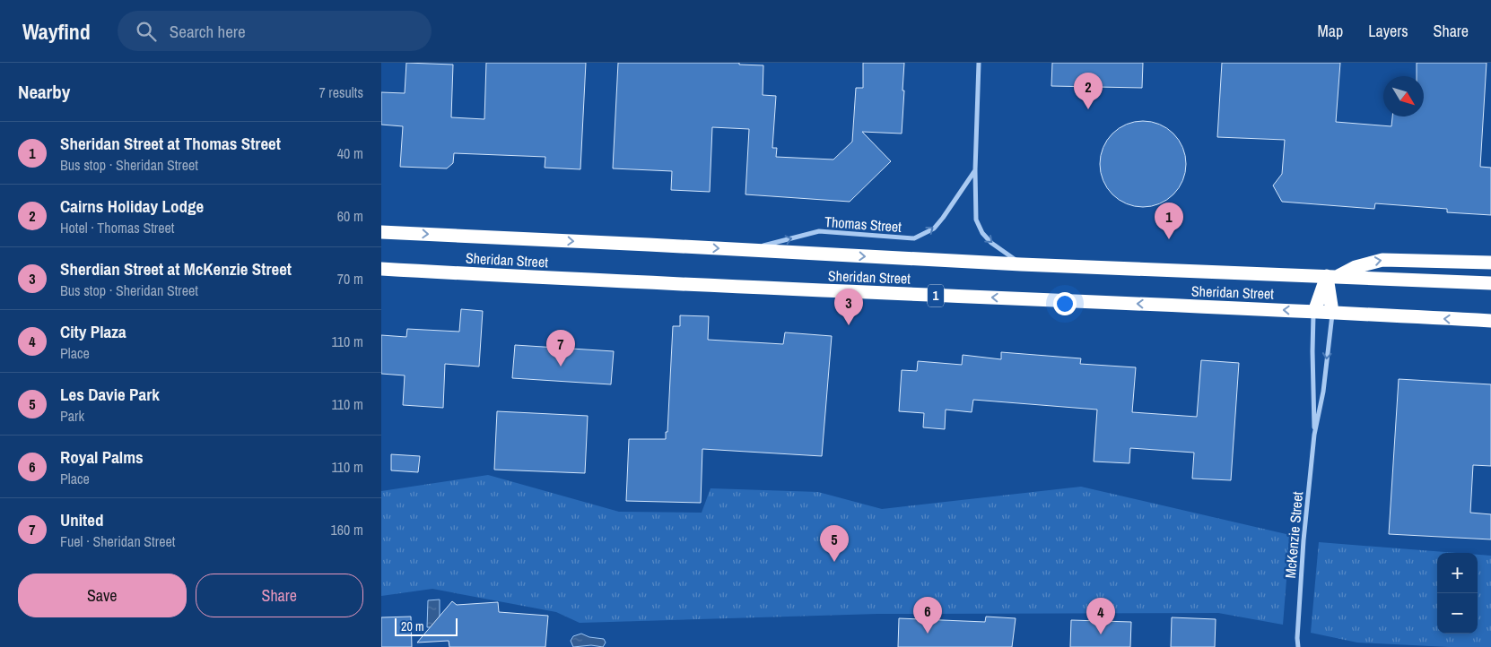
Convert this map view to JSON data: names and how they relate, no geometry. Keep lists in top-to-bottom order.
{
  "streets": {
    "highway": ["Sheridan Street", "1"],
    "street": ["Thomas Street", "McKenzie Street"]
  },
  "crossings": [
    ["Thomas Street", "Sheridan Street"],
    ["Sheridan Street", "McKenzie Street"]
  ],
  "one_way": ["Thomas Street"],
  "scale_bar": "20 m",
  "north": "bottom right",
  "page": {
    "header": "Wayfind",
    "search": "Search here",
    "nav": ["Map", "Layers", "Share"],
    "heading": ["Nearby", "7 results"],
    "pins": [
      "2",
      "1",
      "3",
      "7",
      "5",
      "6",
      "4"
    ],
    "list": [
      {
        "mark": "1",
        "name": "Sheridan Street at Thomas Street",
        "note": "Bus stop · Sheridan Street",
        "value": "40 m"
      },
      {
        "mark": "2",
        "name": "Cairns Holiday Lodge",
        "note": "Hotel · Thomas Street",
        "value": "60 m"
      },
      {
        "mark": "3",
        "name": "Sherdian Street at McKenzie Street",
        "note": "Bus stop · Sheridan Street",
        "value": "70 m"
      },
      {
        "mark": "4",
        "name": "City Plaza",
        "note": "Place",
        "value": "110 m"
      },
      {
        "mark": "5",
        "name": "Les Davie Park",
        "note": "Park",
        "value": "110 m"
      },
      {
        "mark": "6",
        "name": "Royal Palms",
        "note": "Place",
        "value": "110 m"
      },
      {
        "mark": "7",
        "name": "United",
        "note": "Fuel · Sheridan Street",
        "value": "160 m"
      }
    ],
    "map_buttons": ["+", "−"],
    "buttons": ["Save", "Share"],
    "scale": "20 m"
  }
}
